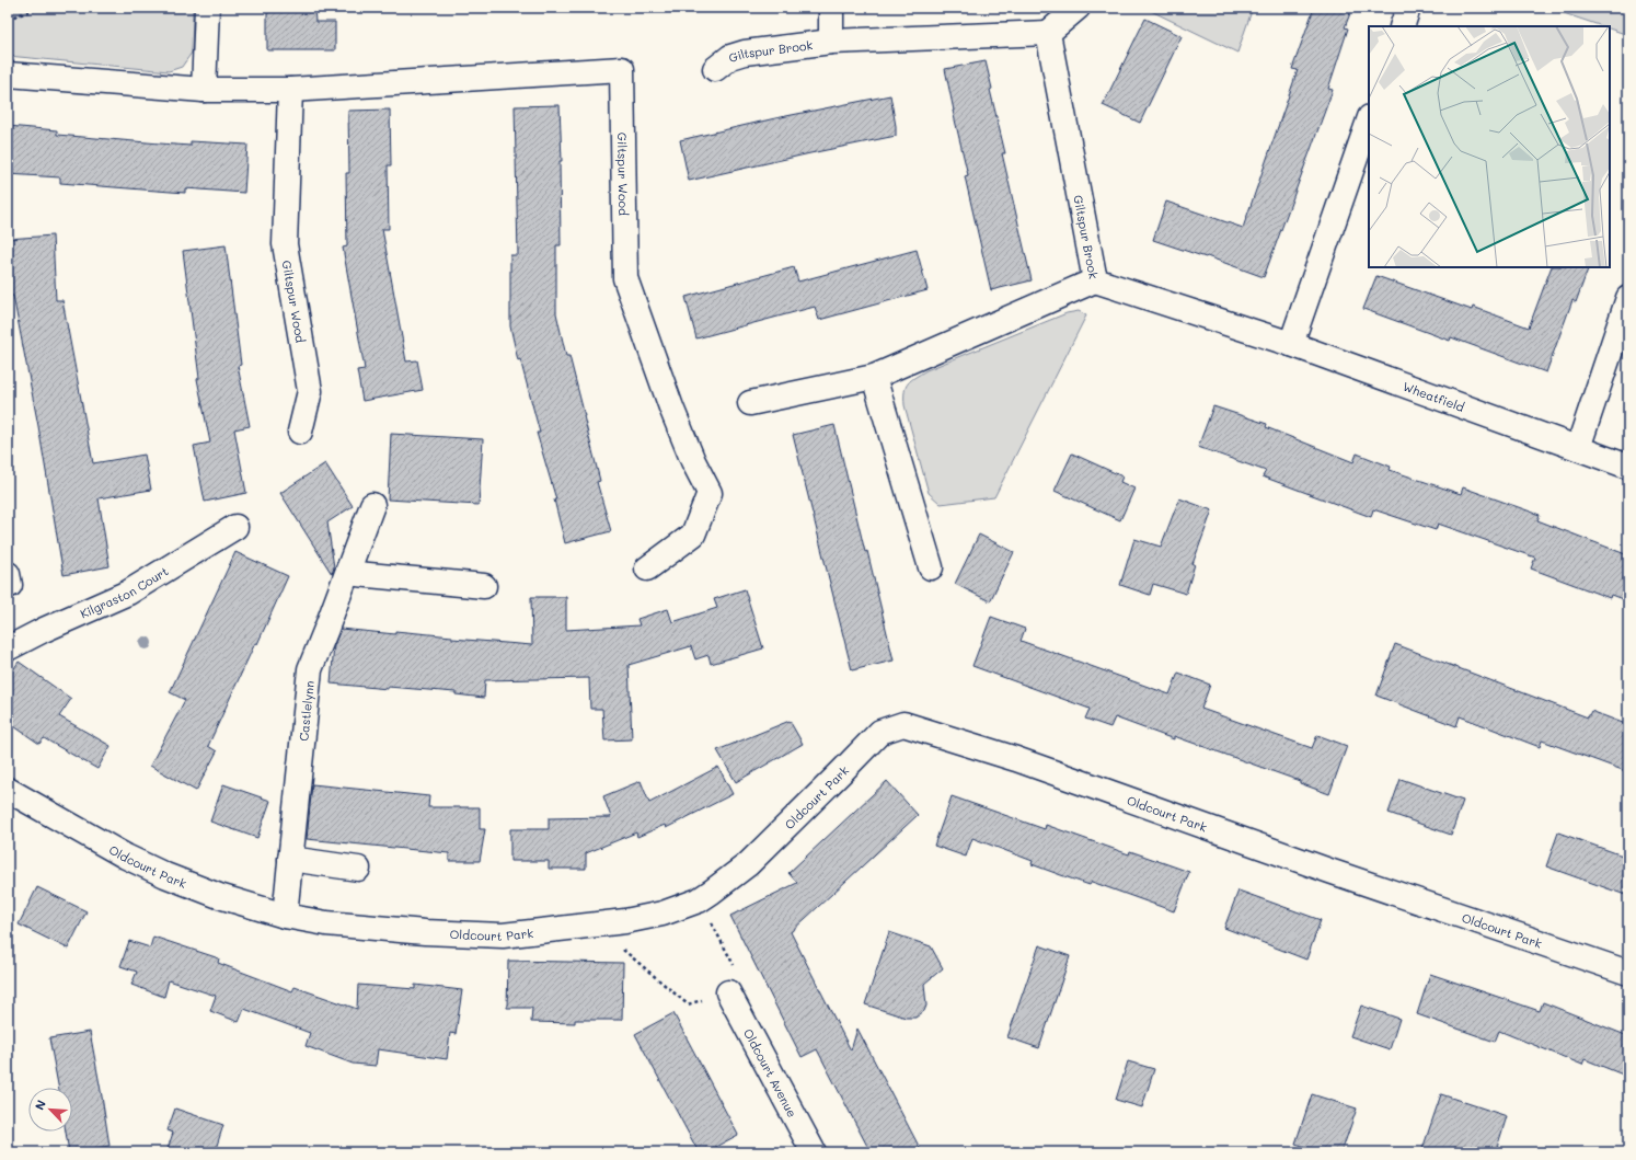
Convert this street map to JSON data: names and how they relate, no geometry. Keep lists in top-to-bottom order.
{
  "streets": {
    "street": [
      "Giltspur Brook",
      "Giltspur Wood",
      "Wheatfield",
      "Kilgraston Court",
      "Castlelynn",
      "Oldcourt Park",
      "Oldcourt Avenue"
    ]
  },
  "crossings": [
    ["Giltspur Brook", "Wheatfield"],
    ["Castlelynn", "Oldcourt Park"]
  ],
  "north": "top left"
}
